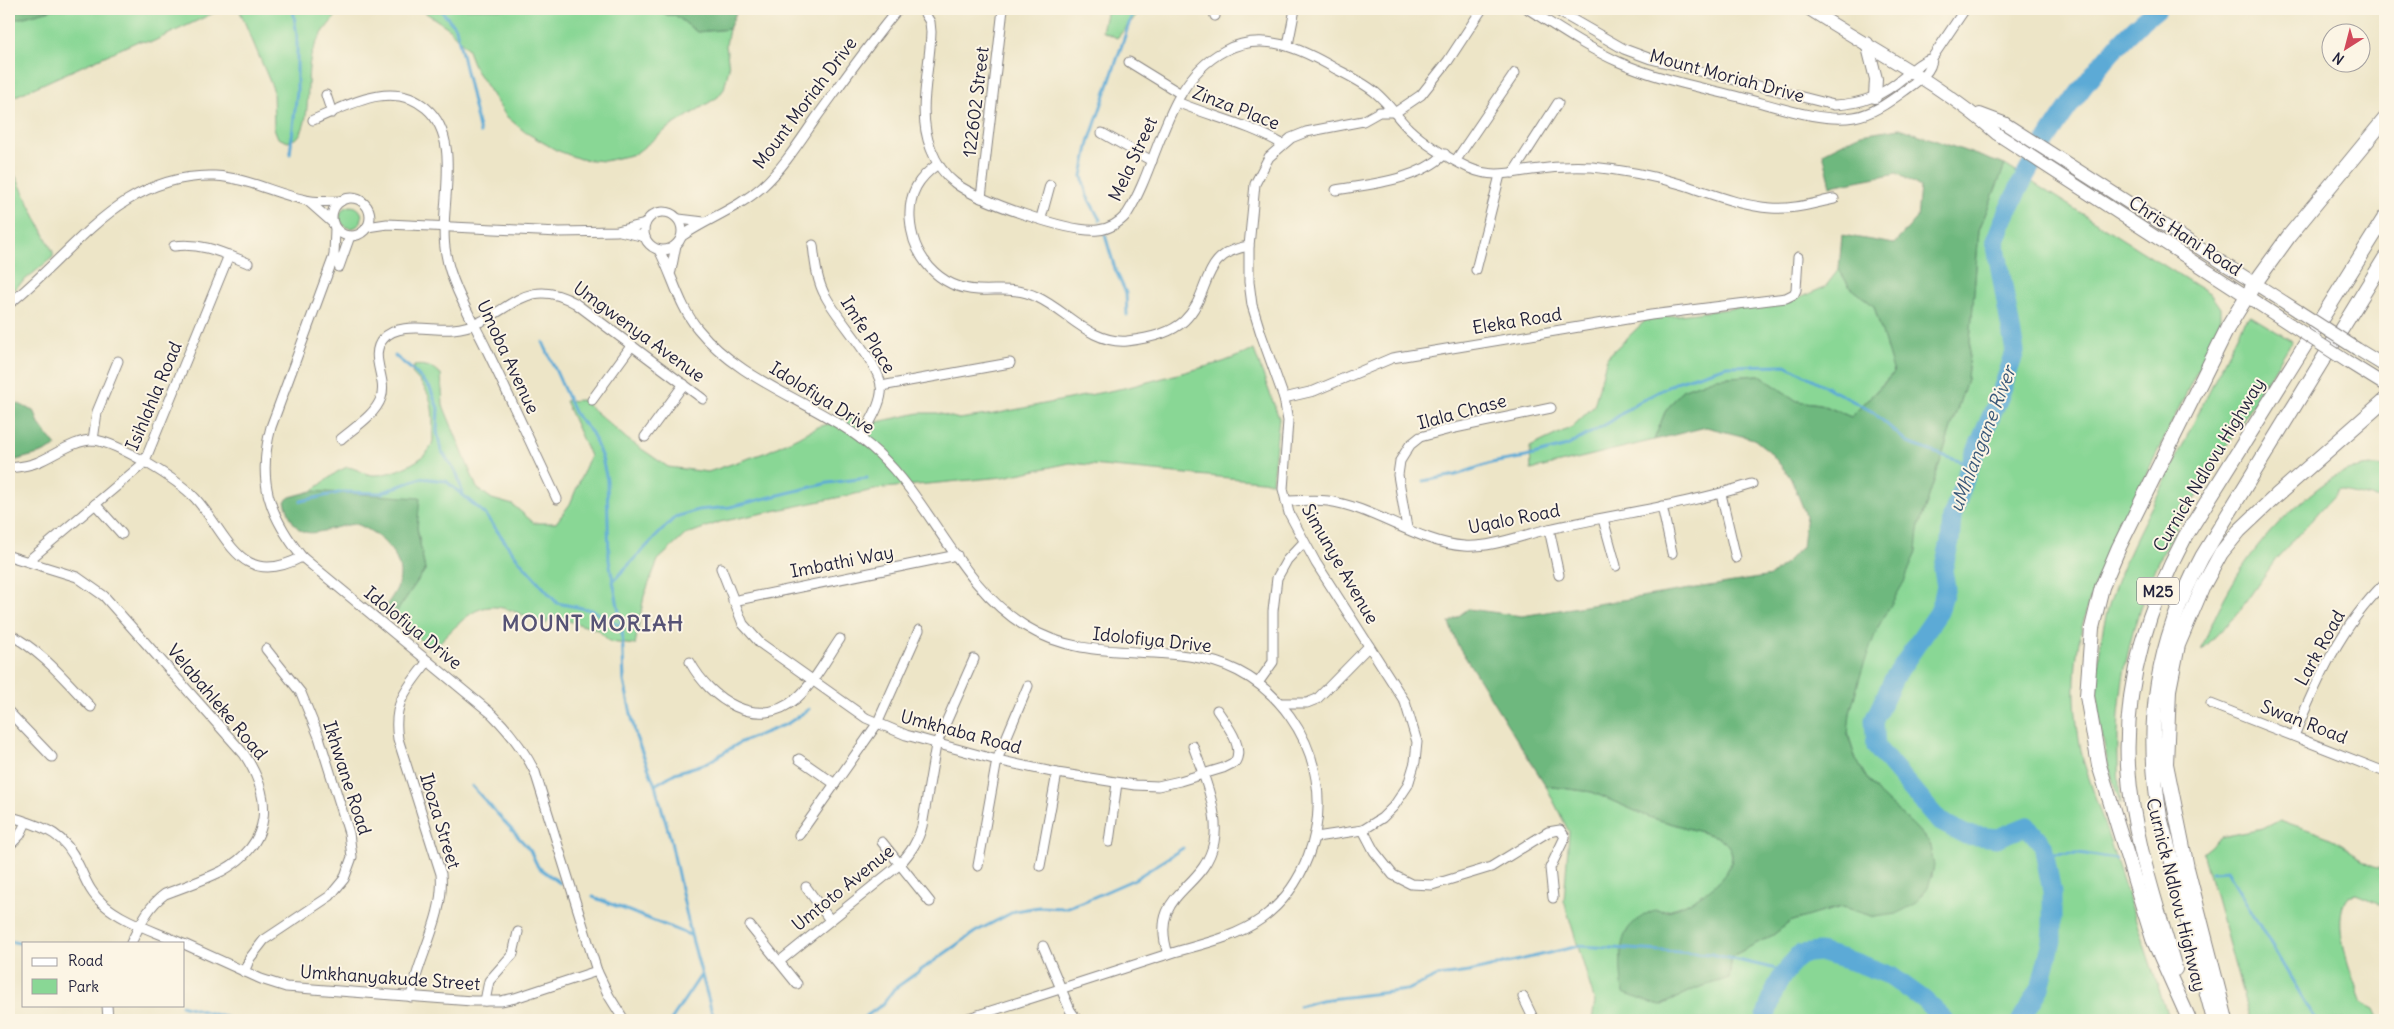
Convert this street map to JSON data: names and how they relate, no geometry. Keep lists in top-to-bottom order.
{
  "streets": {
    "main road": ["Chris Hani Road", "Curnick Ndlovu Highway", "M25"],
    "street": [
      "Mount Moriah Drive",
      "122602 Street",
      "Zinza Place",
      "Mela Street",
      "Eleka Road",
      "Umgwenya Avenue",
      "Imfe Place",
      "Umoba Avenue",
      "Isihlahla Road",
      "Idolofiya Drive",
      "Ilala Chase",
      "Uqalo Road",
      "Imbathi Way",
      "Simunye Avenue",
      "Lark Road",
      "Velabahleke Road",
      "Swan Road",
      "Umkhaba Road",
      "Ikhwane Road",
      "Iboza Street",
      "Umtoto Avenue",
      "Umkhanyakude Street"
    ]
  },
  "crossings": [
    ["Mount Moriah Drive", "Chris Hani Road"],
    ["Mount Moriah Drive", "Idolofiya Drive"],
    ["122602 Street", "Mela Street"],
    ["Zinza Place", "Mela Street"],
    ["Zinza Place", "Simunye Avenue"],
    ["Mela Street", "Simunye Avenue"],
    ["Eleka Road", "Simunye Avenue"],
    ["Umgwenya Avenue", "Umoba Avenue"],
    ["Imfe Place", "Idolofiya Drive"],
    ["Isihlahla Road", "Velabahleke Road"],
    ["Idolofiya Drive", "Imbathi Way"],
    ["Idolofiya Drive", "Simunye Avenue"],
    ["Idolofiya Drive", "Iboza Street"],
    ["Idolofiya Drive", "Umkhanyakude Street"],
    ["Ilala Chase", "Uqalo Road"],
    ["Uqalo Road", "Simunye Avenue"],
    ["Imbathi Way", "Umkhaba Road"],
    ["Lark Road", "Swan Road"],
    ["Velabahleke Road", "Umkhanyakude Street"],
    ["Umkhaba Road", "Umtoto Avenue"],
    ["Ikhwane Road", "Umkhanyakude Street"],
    ["Iboza Street", "Umkhanyakude Street"]
  ],
  "districts": ["MOUNT MORIAH"],
  "water": ["uMhlangane River"],
  "legend": ["Road", "Park"],
  "north": "bottom left"
}
